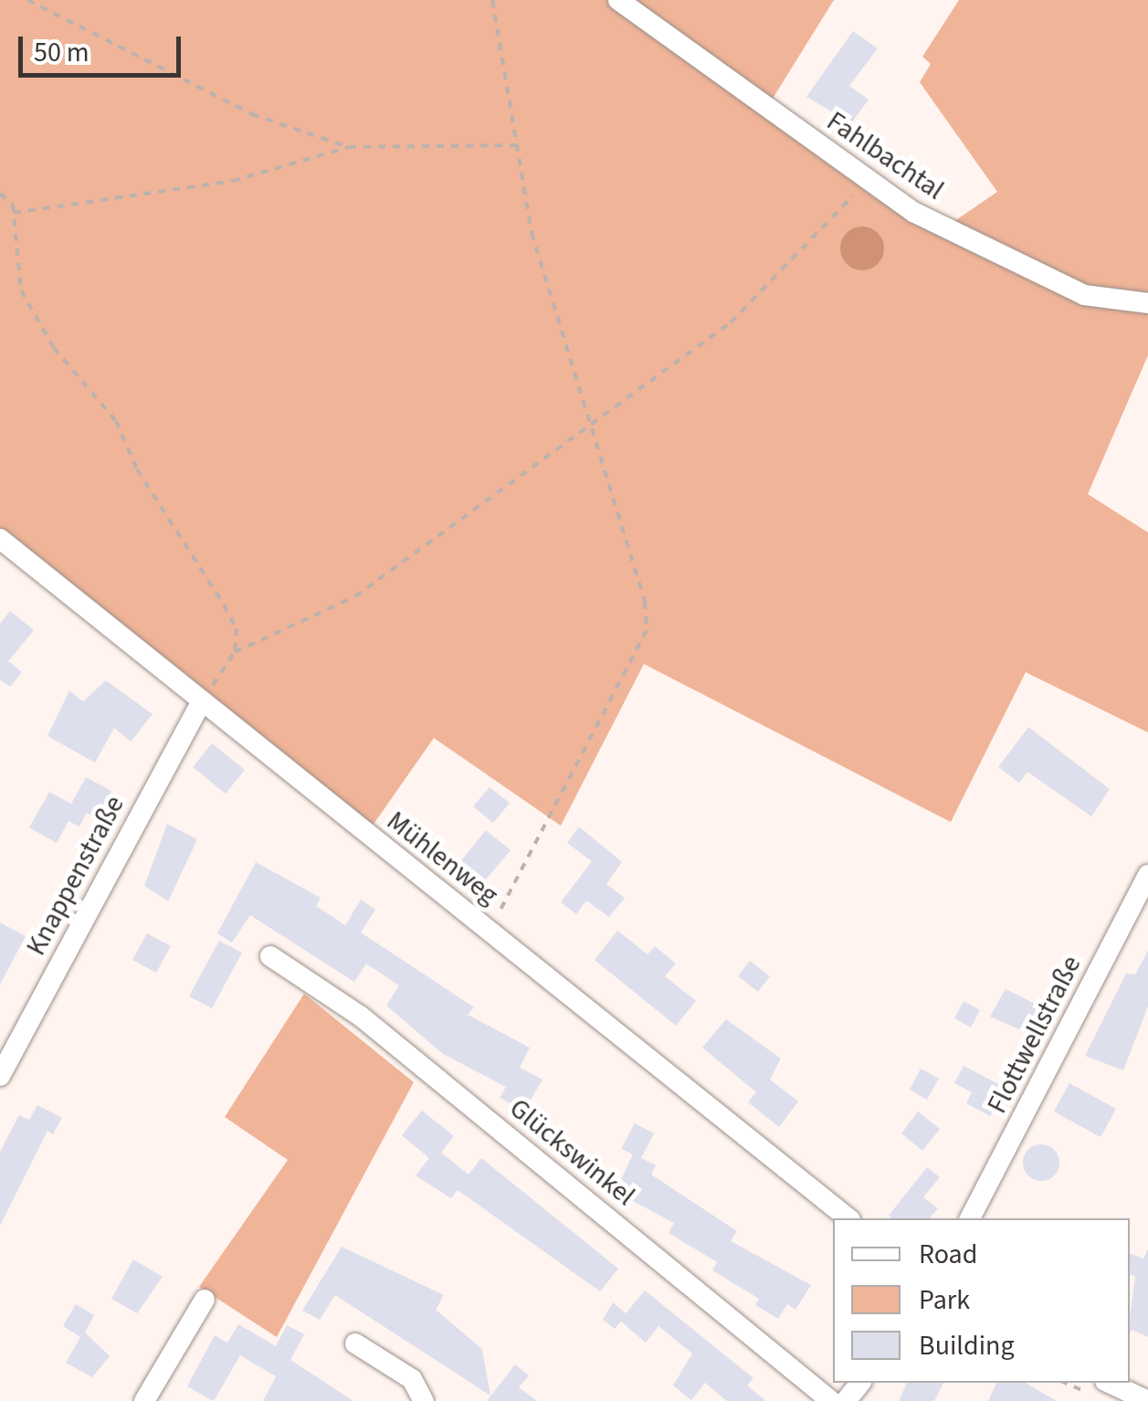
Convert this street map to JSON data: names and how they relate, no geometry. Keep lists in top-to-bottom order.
{
  "streets": {
    "street": [
      "Fahlbachtal",
      "Mühlenweg",
      "Knappenstraße",
      "Flottwellstraße",
      "Glückswinkel"
    ]
  },
  "crossings": [
    ["Mühlenweg", "Knappenstraße"]
  ],
  "legend": ["Road", "Park", "Building"],
  "scale_bar": "50 m"
}
